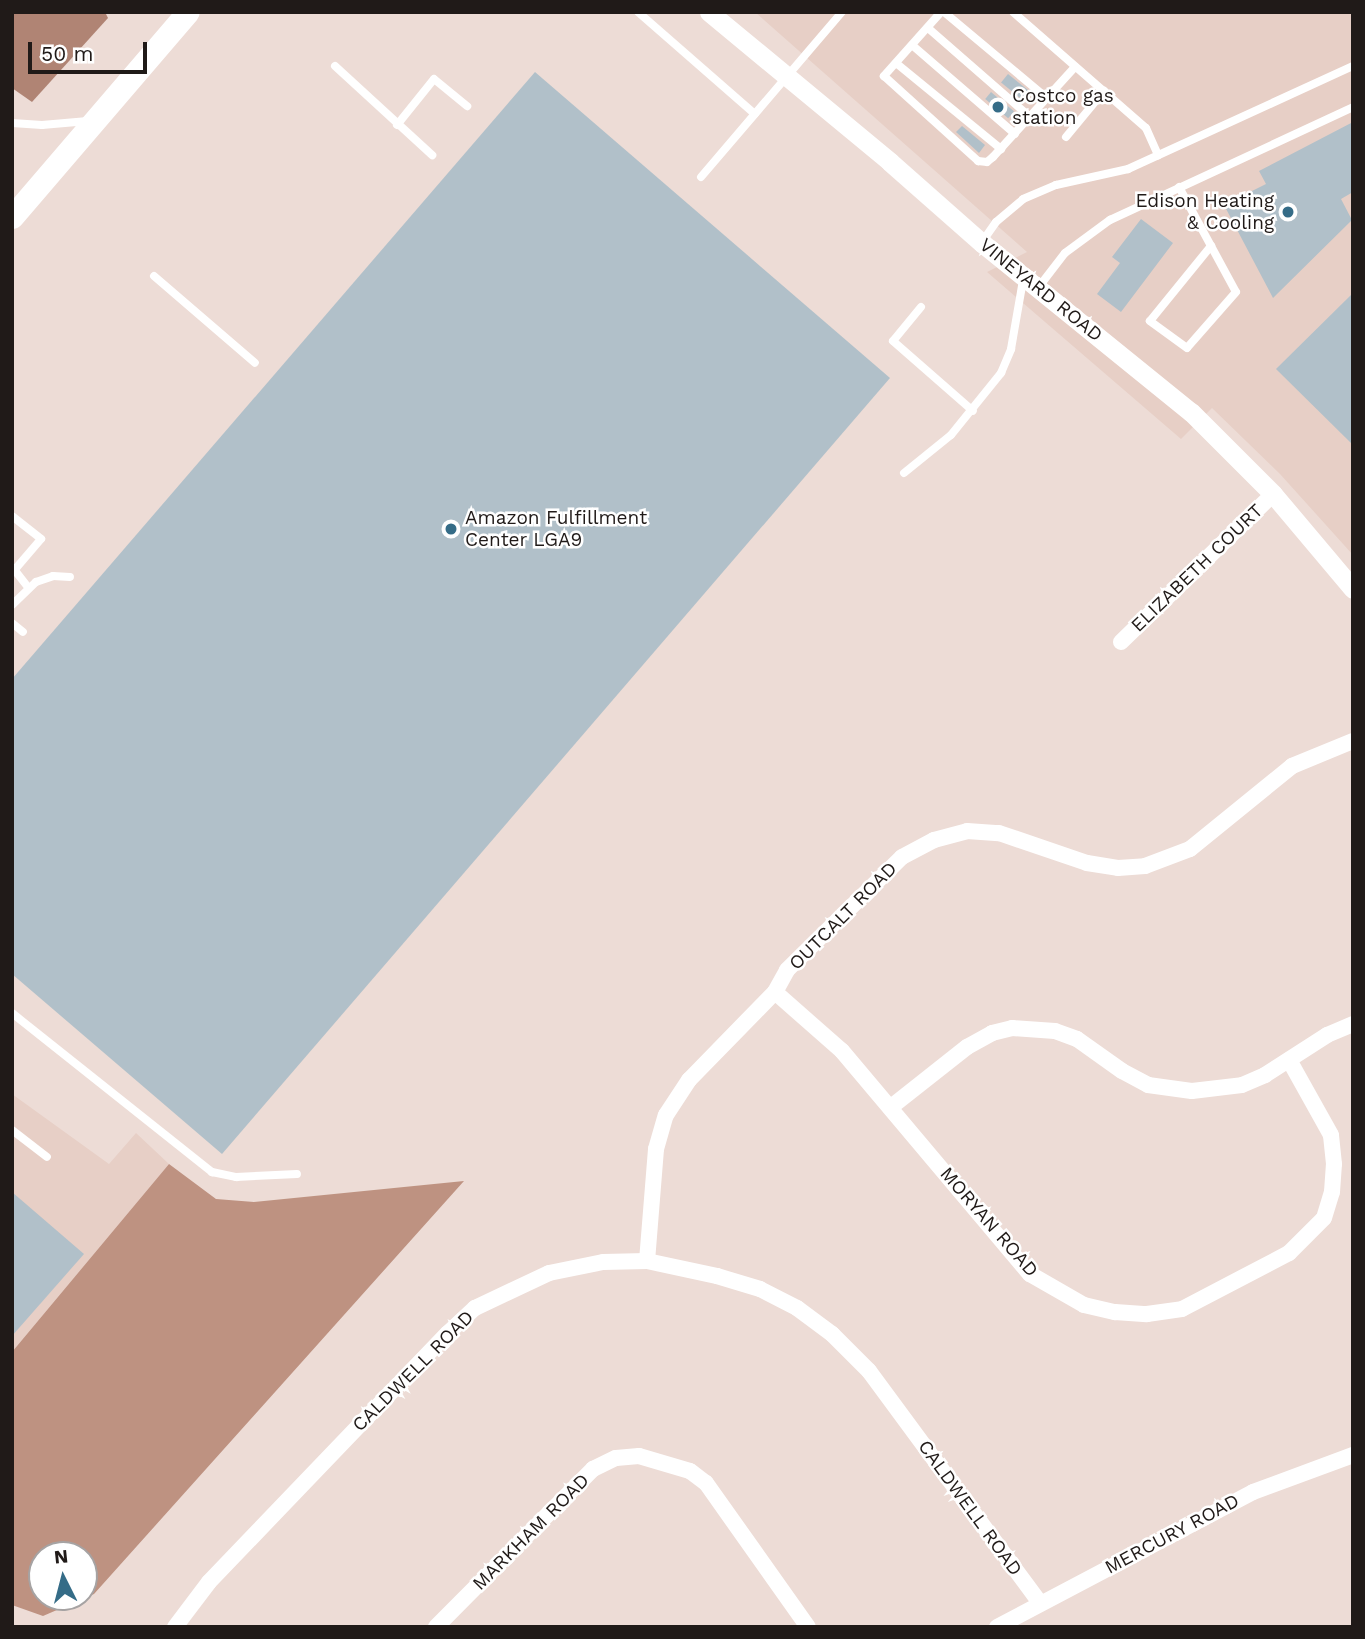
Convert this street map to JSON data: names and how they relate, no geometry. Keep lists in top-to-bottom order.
{
  "streets": {
    "street": [
      "VINEYARD ROAD",
      "ELIZABETH COURT",
      "OUTCALT ROAD",
      "MORYAN ROAD",
      "CALDWELL ROAD",
      "MARKHAM ROAD",
      "MERCURY ROAD"
    ]
  },
  "crossings": [
    ["VINEYARD ROAD", "ELIZABETH COURT"],
    ["OUTCALT ROAD", "MORYAN ROAD"],
    ["OUTCALT ROAD", "CALDWELL ROAD"],
    ["CALDWELL ROAD", "MERCURY ROAD"]
  ],
  "places": ["Costco gas station", "Edison Heating & Cooling", "Amazon Fulfillment Center LGA9"],
  "scale_bar": "50 m",
  "north": "top"
}
